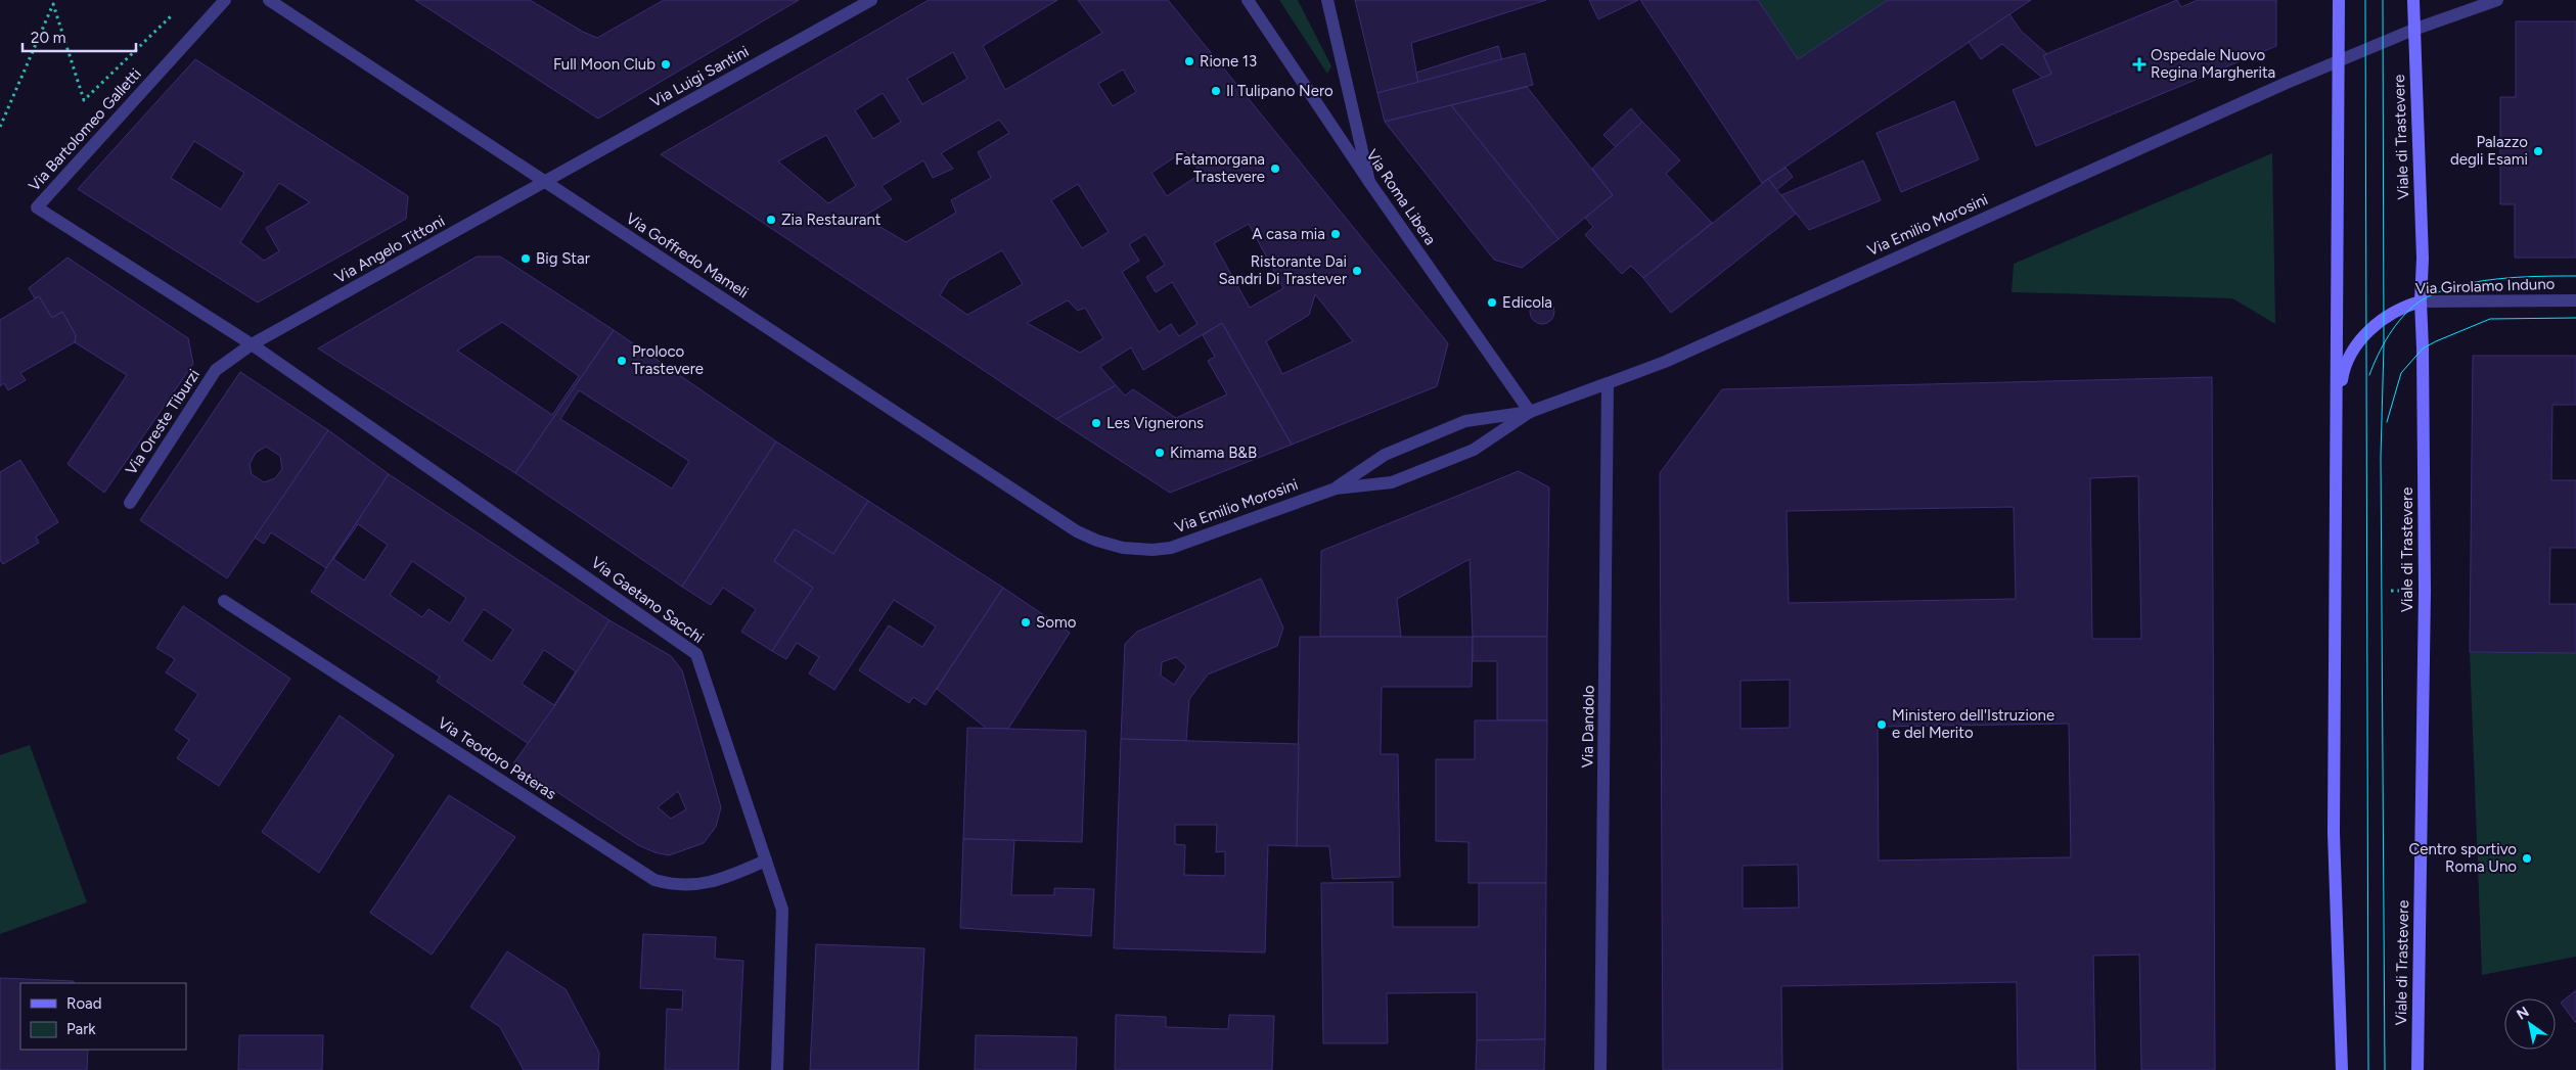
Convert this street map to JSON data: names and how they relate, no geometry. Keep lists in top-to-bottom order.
{
  "streets": {
    "main road": ["Viale di Trastevere", "Via Girolamo Induno"],
    "street": [
      "Via Luigi Santini",
      "Via Bartolomeo Galletti",
      "Via Roma Libera",
      "Via Emilio Morosini",
      "Via Angelo Tittoni",
      "Via Goffredo Mameli",
      "Via Oreste Tiburzi",
      "Via Gaetano Sacchi",
      "Via Dandolo",
      "Via Teodoro Pateras"
    ]
  },
  "crossings": [
    ["Via Luigi Santini", "Via Angelo Tittoni"],
    ["Via Luigi Santini", "Via Goffredo Mameli"],
    ["Via Bartolomeo Galletti", "Via Angelo Tittoni"],
    ["Via Bartolomeo Galletti", "Via Oreste Tiburzi"],
    ["Via Bartolomeo Galletti", "Via Gaetano Sacchi"],
    ["Viale di Trastevere", "Via Girolamo Induno"],
    ["Via Roma Libera", "Via Emilio Morosini"],
    ["Via Emilio Morosini", "Via Goffredo Mameli"],
    ["Via Emilio Morosini", "Via Dandolo"],
    ["Via Angelo Tittoni", "Via Goffredo Mameli"],
    ["Via Angelo Tittoni", "Via Oreste Tiburzi"],
    ["Via Angelo Tittoni", "Via Gaetano Sacchi"],
    ["Via Oreste Tiburzi", "Via Gaetano Sacchi"],
    ["Via Gaetano Sacchi", "Via Teodoro Pateras"]
  ],
  "places": {
    "other": [
      "Rione 13",
      "Full Moon Club",
      "Il Tulipano Nero",
      "Palazzo degli Esami",
      "Fatamorgana Trastevere",
      "Zia Restaurant",
      "A casa mia",
      "Big Star",
      "Ristorante Dai Sandri Di Trastever",
      "Edicola",
      "Proloco Trastevere",
      "Les Vignerons",
      "Kimama B&B",
      "Somo",
      "Ministero dell'Istruzione e del Merito",
      "Centro sportivo Roma Uno"
    ],
    "health": ["Ospedale Nuovo Regina Margherita"]
  },
  "legend": ["Road", "Park"],
  "scale_bar": "20 m",
  "north": "top left"
}
